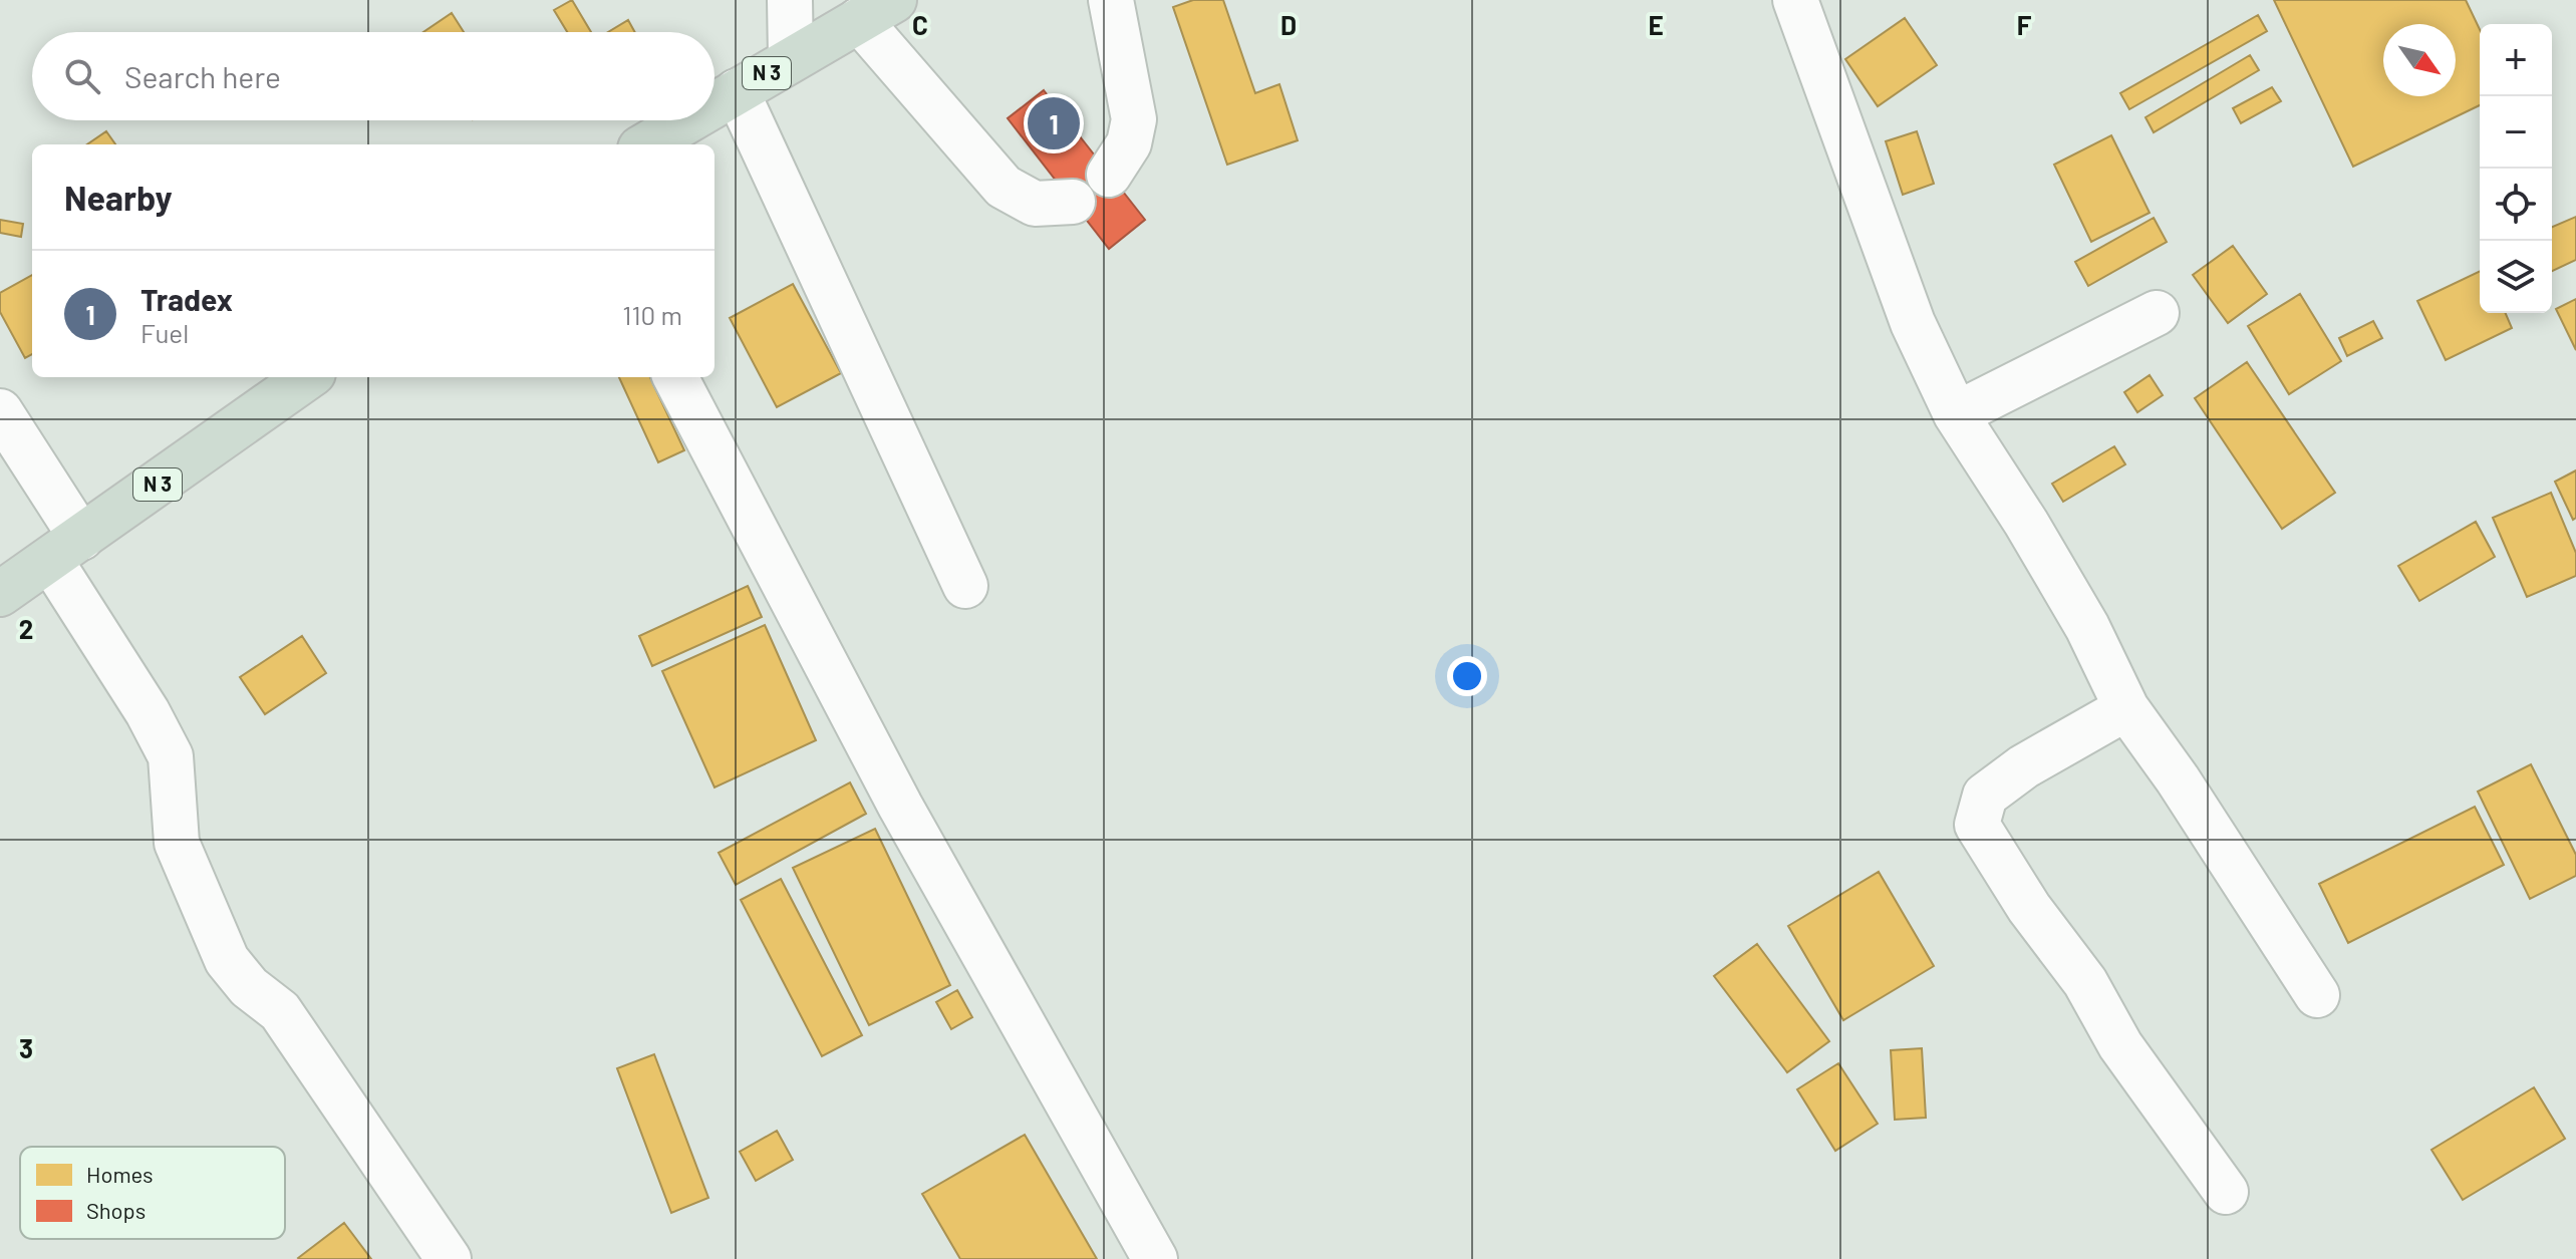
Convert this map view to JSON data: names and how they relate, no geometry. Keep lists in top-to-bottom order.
{
  "streets": {
    "highway": ["N 3"]
  },
  "legend": ["Homes", "Shops"],
  "north": "bottom right",
  "page": {
    "map_buttons": ["+", "−"],
    "search": "Search here",
    "pins": "1",
    "heading": "Nearby",
    "list": [
      {
        "mark": "1",
        "name": "Tradex",
        "note": "Fuel",
        "value": "110 m"
      }
    ]
  },
  "grid": {
    "columns": [
      "C",
      "D",
      "E",
      "F"
    ],
    "rows": ["2", "3"]
  }
}
